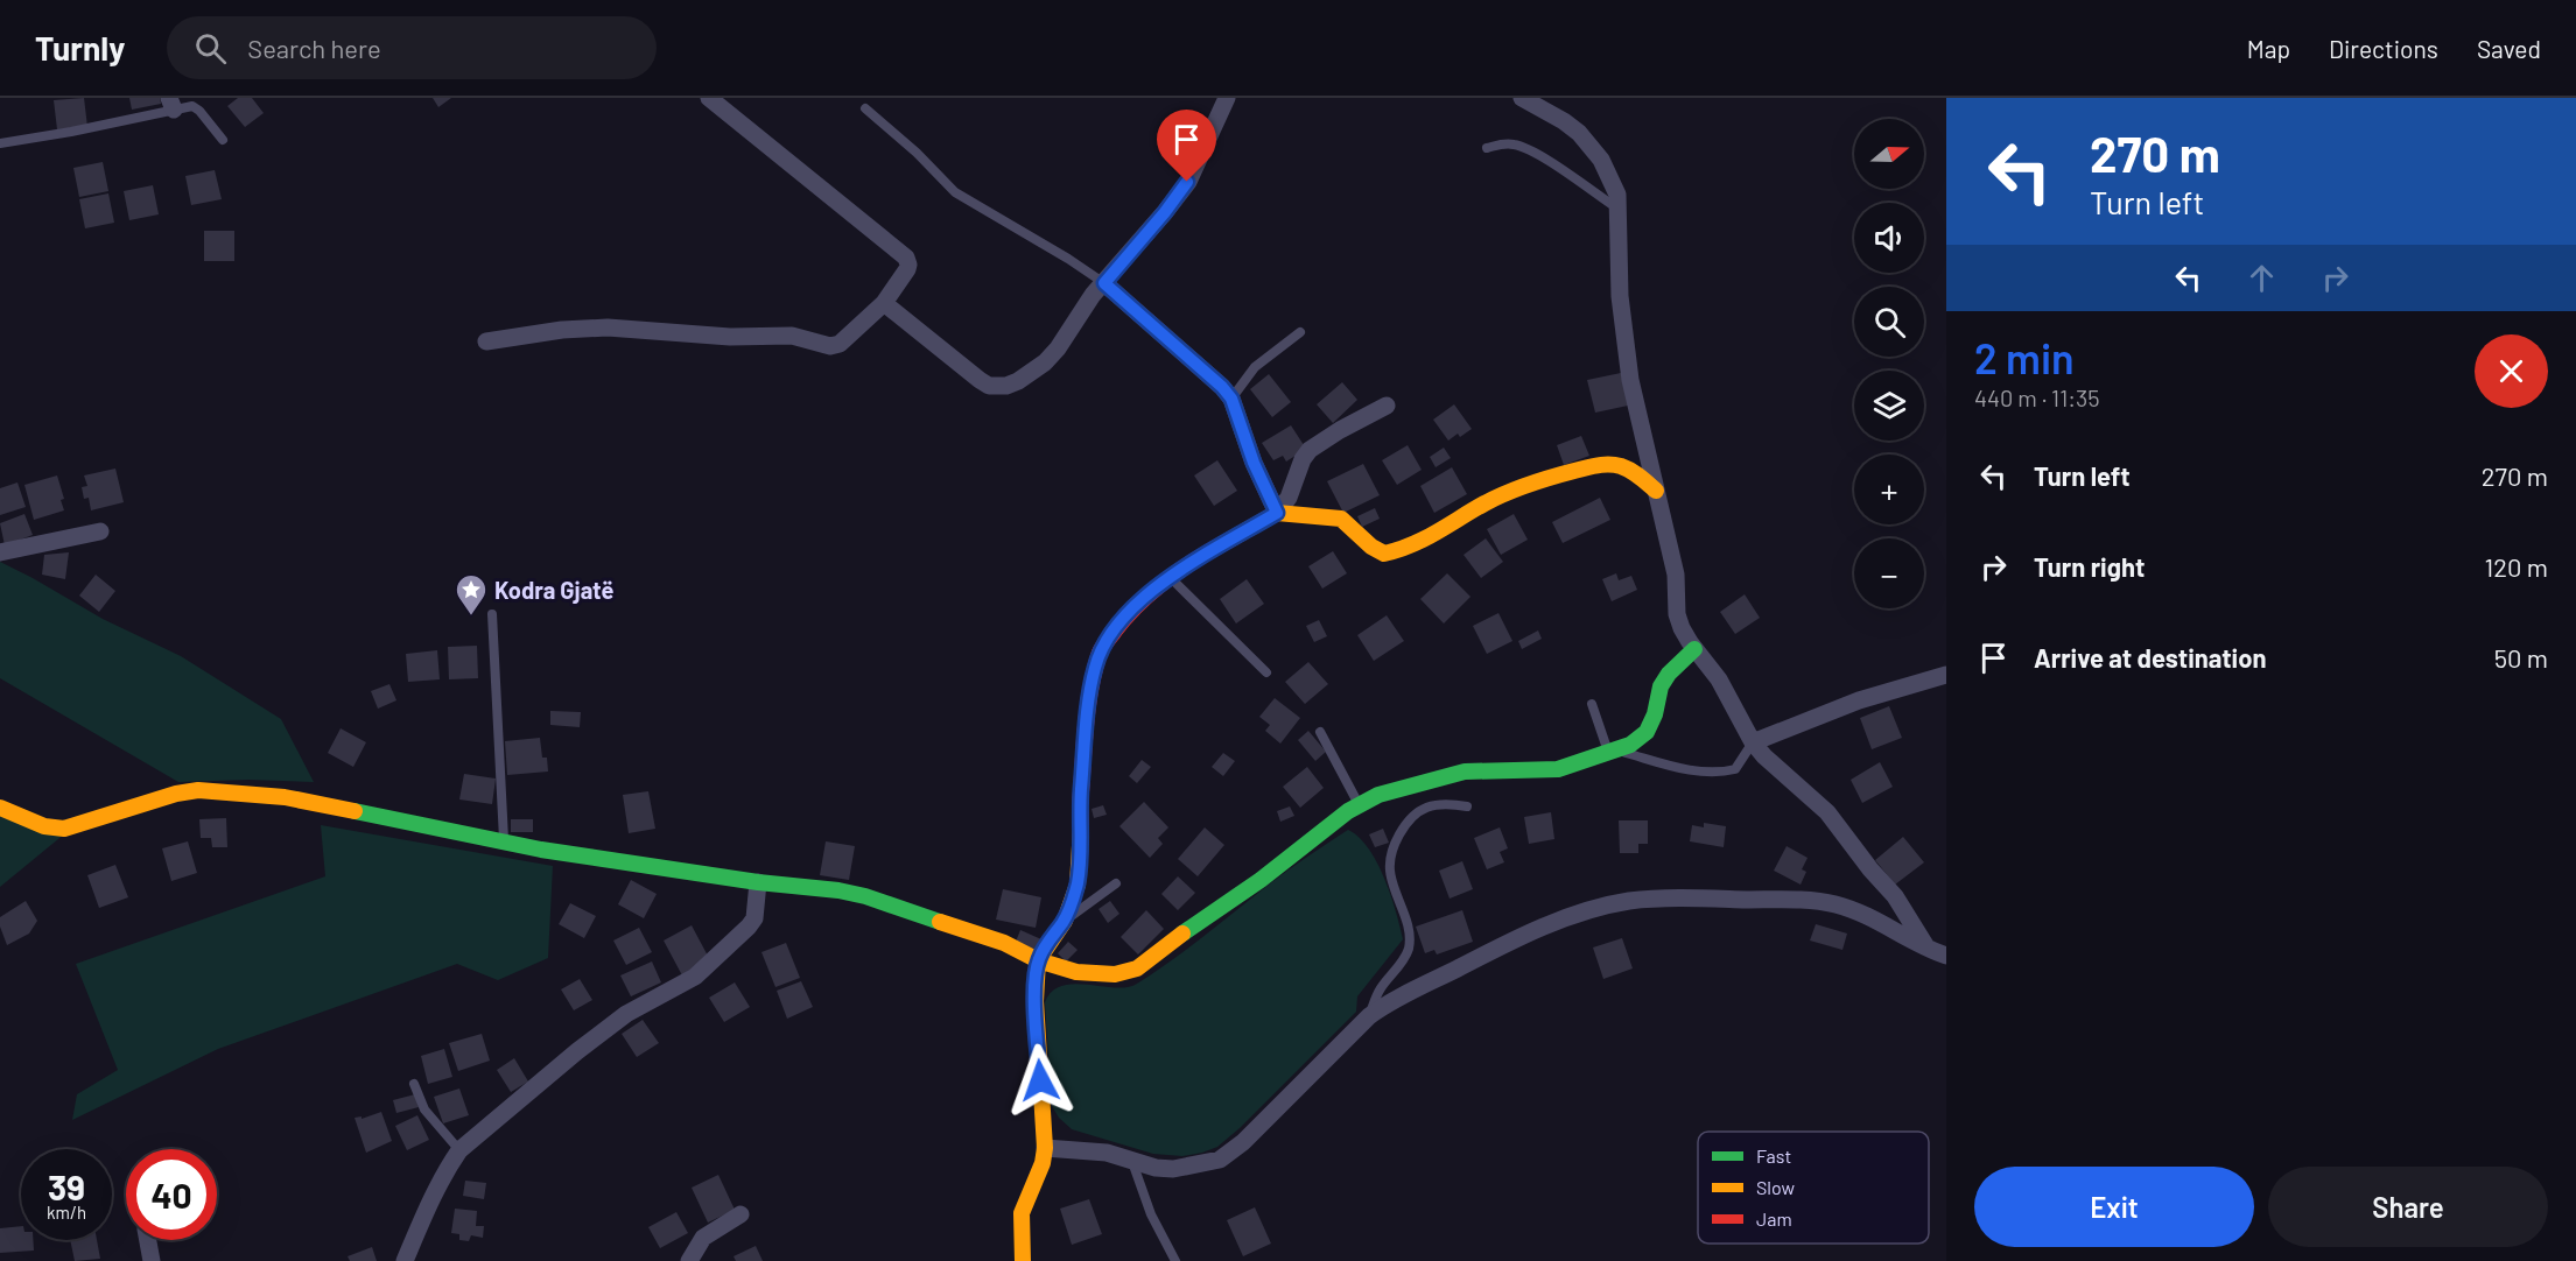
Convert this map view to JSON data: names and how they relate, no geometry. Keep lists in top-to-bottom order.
{
  "places": {
    "place": ["Kodra Gjatë"]
  },
  "legend": ["Fast", "Slow", "Jam"],
  "north": "right",
  "page": {
    "header": "Turnly",
    "search": "Search here",
    "nav": ["Map", "Directions", "Saved"],
    "turn": ["270 m", "Turn left"],
    "map_buttons": ["+", "−"],
    "heading": ["2 min", "440 m · 11:35"],
    "list": [
      {
        "name": "Turn left",
        "value": "270 m"
      },
      {
        "name": "Turn right",
        "value": "120 m"
      },
      {
        "name": "Arrive at destination",
        "value": "50 m"
      }
    ],
    "speed": "39 km/h",
    "limit": "40",
    "buttons": ["Exit", "Share"]
  }
}
